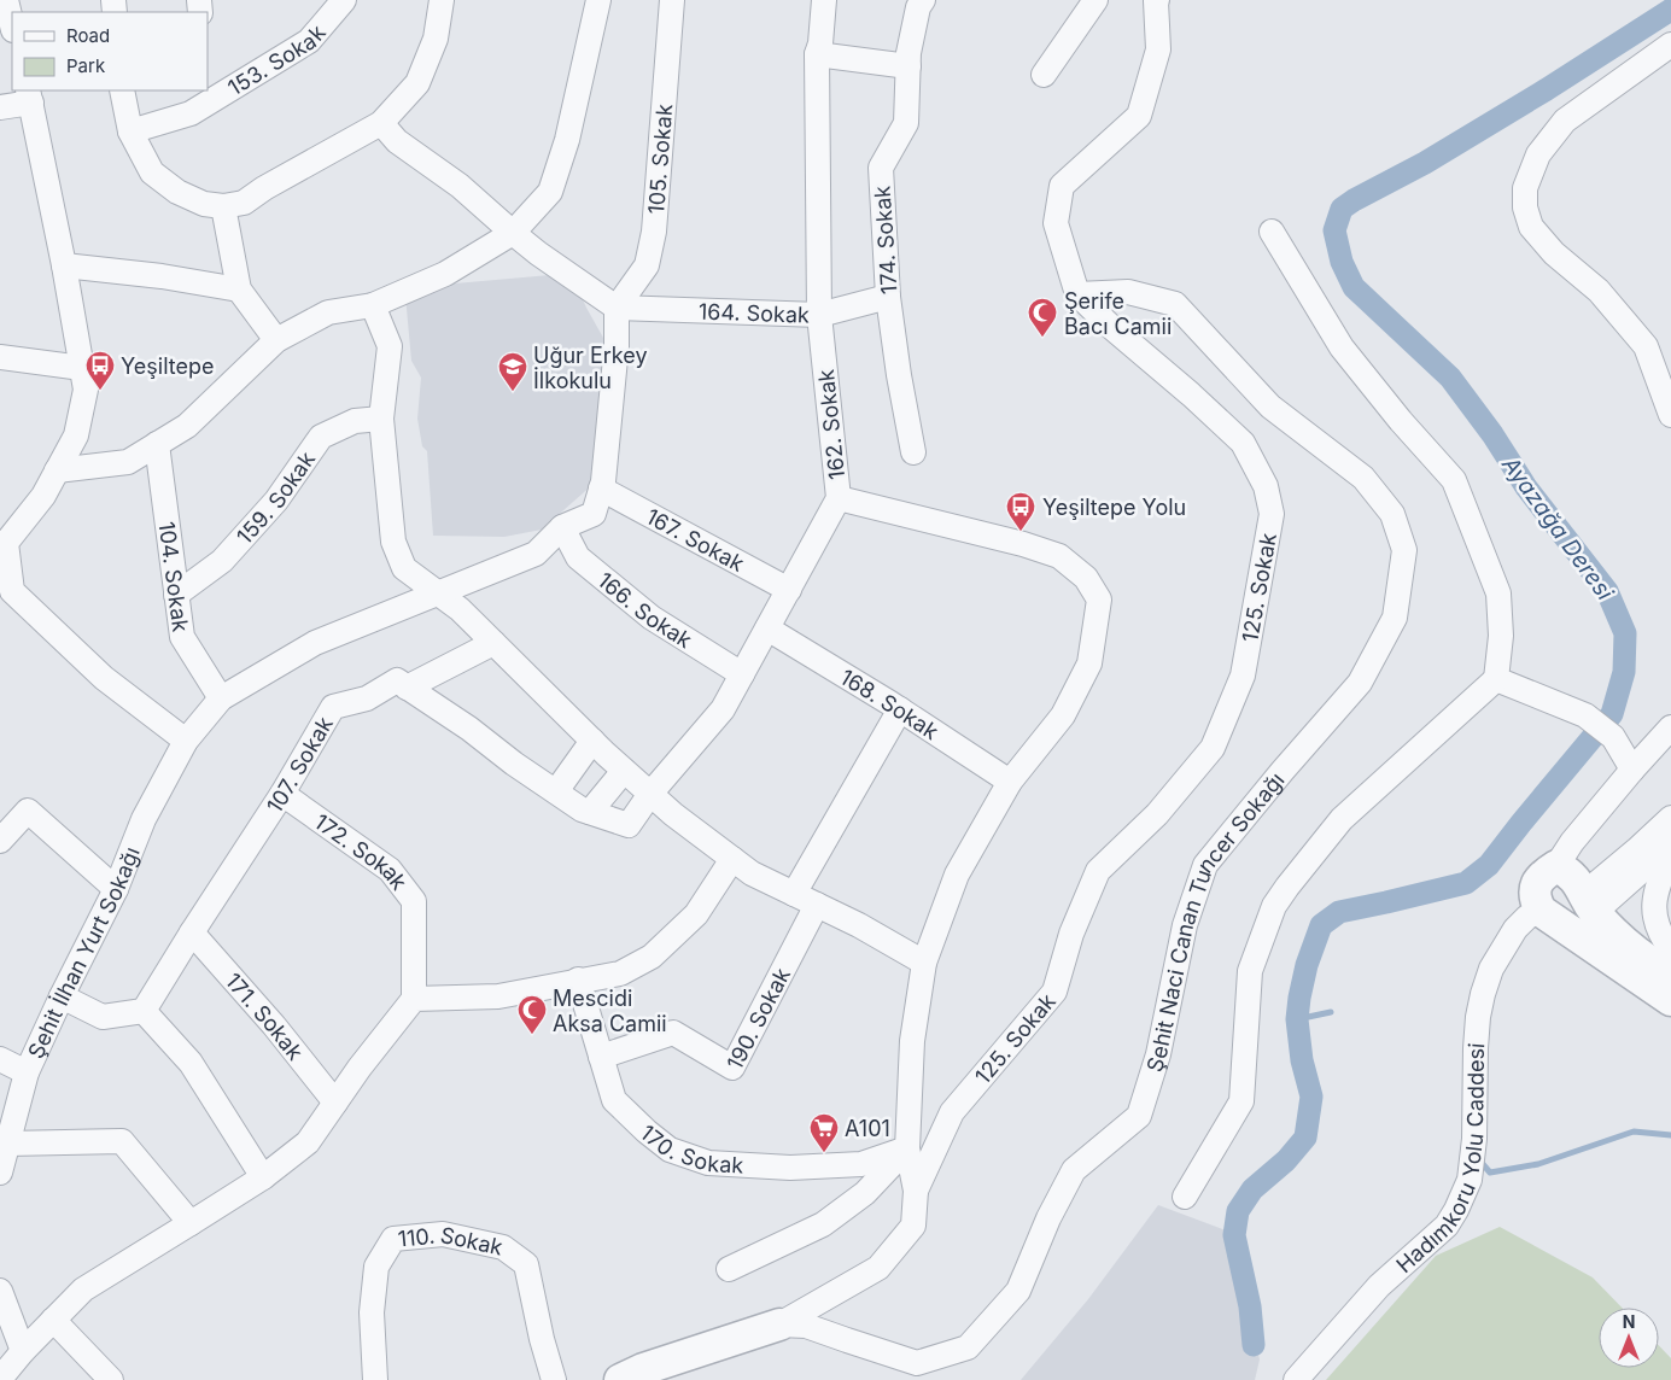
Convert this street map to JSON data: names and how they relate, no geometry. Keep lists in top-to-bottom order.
{
  "streets": {
    "street": [
      "153. Sokak",
      "105. Sokak",
      "174. Sokak",
      "164. Sokak",
      "162. Sokak",
      "159. Sokak",
      "167. Sokak",
      "104. Sokak",
      "125. Sokak",
      "166. Sokak",
      "168. Sokak",
      "107. Sokak",
      "172. Sokak",
      "Şehit Naci Canan Tuncer Sokağı",
      "Şehit İlhan Yurt Sokağı",
      "190. Sokak",
      "171. Sokak",
      "170. Sokak",
      "Hadımkoru Yolu Caddesi",
      "110. Sokak"
    ]
  },
  "crossings": [
    ["105. Sokak", "164. Sokak"],
    ["174. Sokak", "164. Sokak"],
    ["164. Sokak", "162. Sokak"],
    ["162. Sokak", "167. Sokak"],
    ["162. Sokak", "166. Sokak"],
    ["162. Sokak", "168. Sokak"],
    ["159. Sokak", "104. Sokak"],
    ["104. Sokak", "Şehit İlhan Yurt Sokağı"],
    ["125. Sokak", "Şehit Naci Canan Tuncer Sokağı"],
    ["166. Sokak", "Şehit İlhan Yurt Sokağı"],
    ["107. Sokak", "172. Sokak"],
    ["107. Sokak", "171. Sokak"],
    ["190. Sokak", "170. Sokak"]
  ],
  "water": ["Ayazağa Deresi"],
  "places": {
    "mosque": ["Şerife Bacı Camii", "Mescidi Aksa Camii"],
    "bus stop": ["Yeşiltepe", "Yeşiltepe Yolu"],
    "school or university": ["Uğur Erkey İlkokulu"],
    "supermarket": ["A101"]
  },
  "legend": ["Road", "Park"],
  "north": "top"
}
